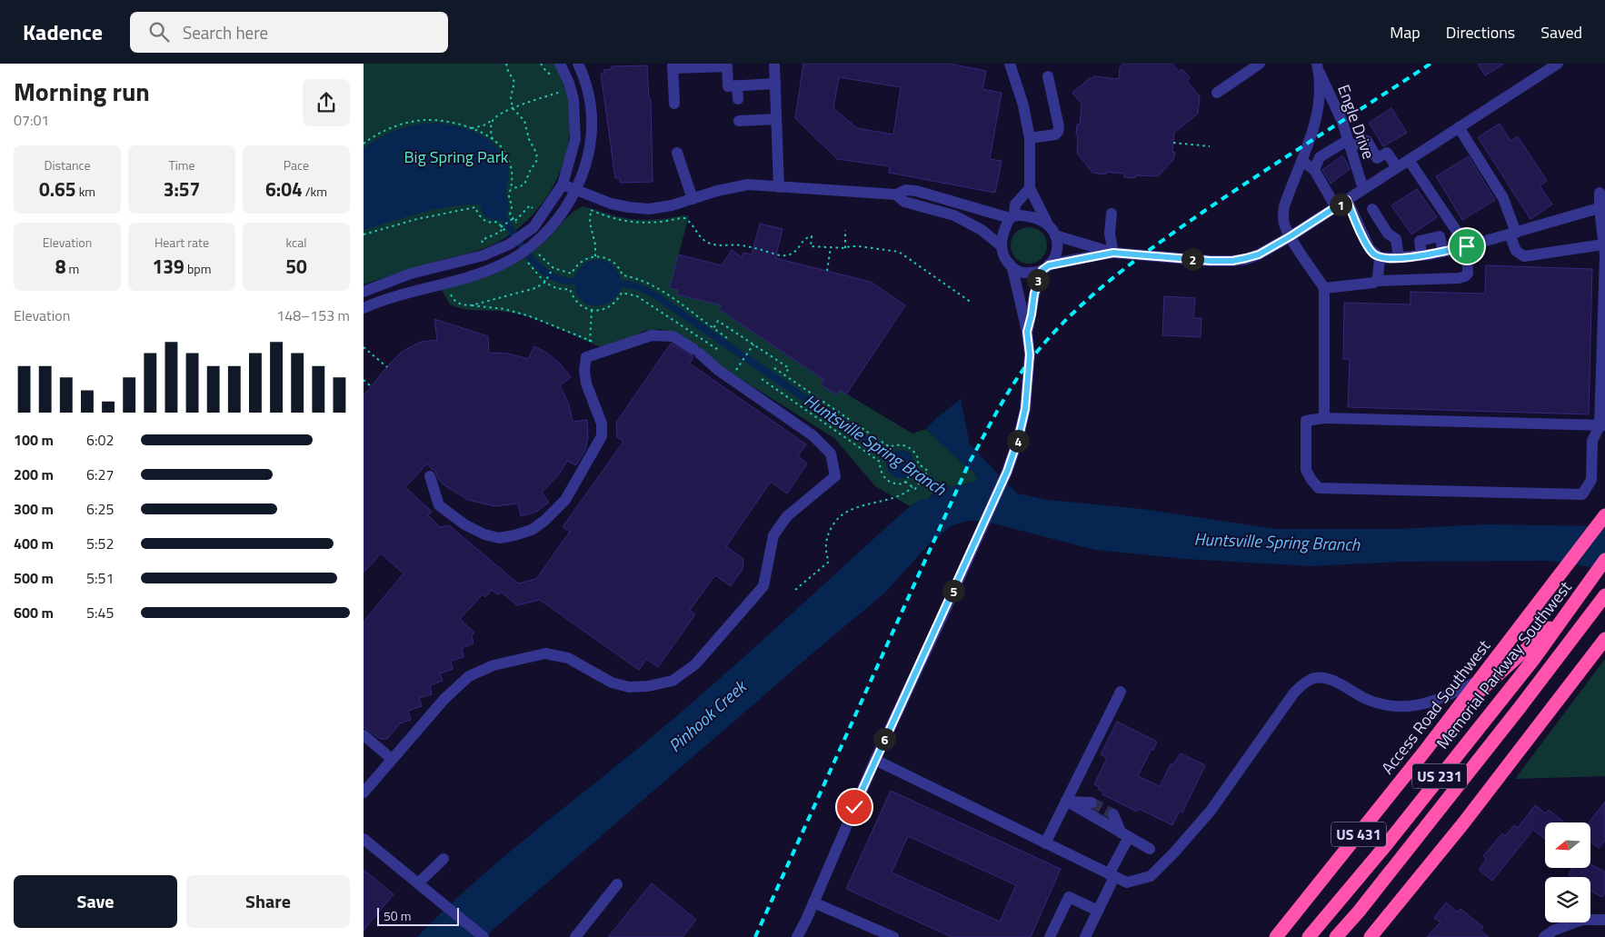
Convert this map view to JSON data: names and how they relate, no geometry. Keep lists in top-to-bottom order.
{
  "streets": {
    "highway": [
      "Memorial Parkway Southwest",
      "Access Road Southwest",
      "US 231",
      "US 431"
    ],
    "street": ["Engle Drive"]
  },
  "crossings": [
    ["Access Road Southwest", "US 431"]
  ],
  "water": ["Huntsville Spring Branch", "Pinhook Creek"],
  "parks": ["Big Spring Park"],
  "scale_bar": "50 m",
  "north": "left",
  "page": {
    "header": "Kadence",
    "search": "Search here",
    "nav": ["Map", "Directions", "Saved"],
    "heading": ["Morning run", "07:01"],
    "stats": [
      ["Distance", "0.65 km"],
      ["Time", "3:57"],
      ["Pace", "6:04 /km"],
      ["Elevation", "8 m"],
      ["Heart rate", "139 bpm"],
      ["kcal", "50"]
    ],
    "pins": [
      "1",
      "2",
      "3",
      "4",
      "5",
      "6"
    ],
    "chart": ["Elevation", "148–153 m"],
    "list": [
      {
        "name": "100 m",
        "note": "6:02"
      },
      {
        "name": "200 m",
        "note": "6:27"
      },
      {
        "name": "300 m",
        "note": "6:25"
      },
      {
        "name": "400 m",
        "note": "5:52"
      },
      {
        "name": "500 m",
        "note": "5:51"
      },
      {
        "name": "600 m",
        "note": "5:45"
      }
    ],
    "buttons": ["Save", "Share"],
    "scale": "50 m"
  }
}
